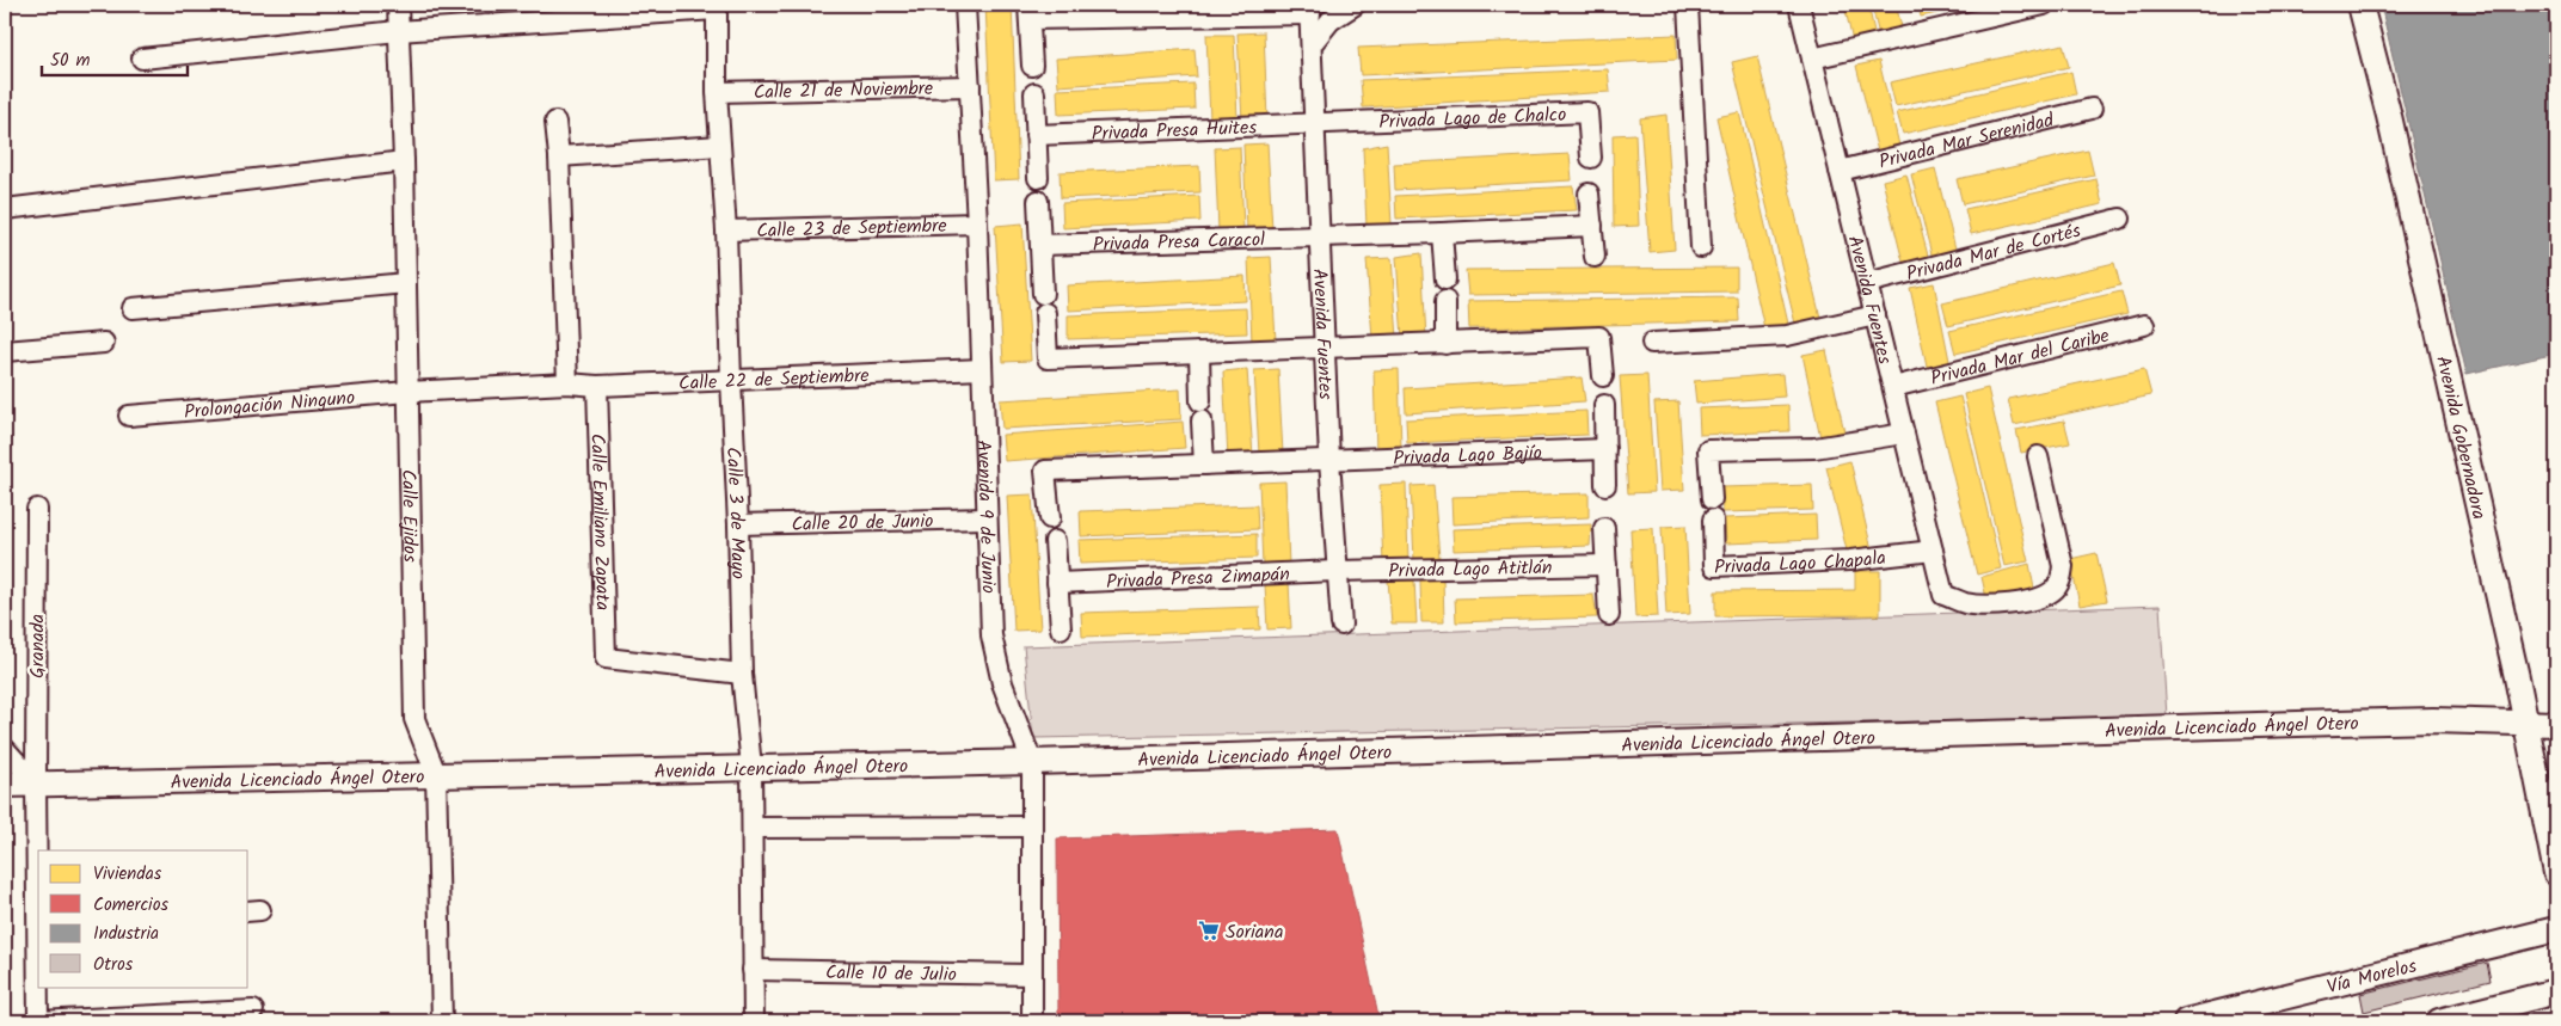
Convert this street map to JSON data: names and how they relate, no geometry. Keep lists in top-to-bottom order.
{
  "streets": {
    "main road": ["Avenida Gobernadora", "Avenida Licenciado Ángel Otero", "Vía Morelos"],
    "street": [
      "Calle 21 de Noviembre",
      "Privada Lago de Chalco",
      "Privada Presa Huites",
      "Privada Mar Serenidad",
      "Calle 23 de Septiembre",
      "Privada Presa Caracol",
      "Privada Mar de Cortés",
      "Avenida Fuentes",
      "Privada Mar del Caribe",
      "Calle 22 de Septiembre",
      "Prolongación Ninguno",
      "Privada Lago Bajío",
      "Calle 3 de Mayo",
      "Calle Ejidos",
      "Avenida 9 de Junio",
      "Calle 20 de Junio",
      "Calle Emiliano Zapata",
      "Privada Lago Chapala",
      "Privada Lago Atitlán",
      "Privada Presa Zimapán",
      "Granada",
      "Calle 10 de Julio"
    ]
  },
  "crossings": [
    ["Calle 21 de Noviembre", "Calle 3 de Mayo"],
    ["Calle 21 de Noviembre", "Avenida 9 de Junio"],
    ["Privada Lago de Chalco", "Privada Presa Huites"],
    ["Privada Lago de Chalco", "Avenida Fuentes"],
    ["Privada Presa Huites", "Avenida Fuentes"],
    ["Privada Mar Serenidad", "Avenida Fuentes"],
    ["Calle 23 de Septiembre", "Calle 3 de Mayo"],
    ["Calle 23 de Septiembre", "Avenida 9 de Junio"],
    ["Privada Presa Caracol", "Avenida Fuentes"],
    ["Privada Mar de Cortés", "Avenida Fuentes"],
    ["Avenida Fuentes", "Privada Mar del Caribe"],
    ["Avenida Fuentes", "Privada Lago Bajío"],
    ["Avenida Fuentes", "Privada Lago Chapala"],
    ["Avenida Fuentes", "Privada Lago Atitlán"],
    ["Avenida Fuentes", "Privada Presa Zimapán"],
    ["Calle 22 de Septiembre", "Prolongación Ninguno"],
    ["Calle 22 de Septiembre", "Calle 3 de Mayo"],
    ["Calle 22 de Septiembre", "Calle Ejidos"],
    ["Calle 22 de Septiembre", "Avenida 9 de Junio"],
    ["Calle 22 de Septiembre", "Calle Emiliano Zapata"],
    ["Prolongación Ninguno", "Calle Ejidos"],
    ["Avenida Gobernadora", "Avenida Licenciado Ángel Otero"],
    ["Calle 3 de Mayo", "Calle 20 de Junio"],
    ["Calle 3 de Mayo", "Calle Emiliano Zapata"],
    ["Calle 3 de Mayo", "Avenida Licenciado Ángel Otero"],
    ["Calle 3 de Mayo", "Calle 10 de Julio"],
    ["Calle Ejidos", "Avenida Licenciado Ángel Otero"],
    ["Avenida 9 de Junio", "Calle 20 de Junio"],
    ["Avenida 9 de Junio", "Avenida Licenciado Ángel Otero"],
    ["Avenida 9 de Junio", "Calle 10 de Julio"],
    ["Privada Lago Atitlán", "Privada Presa Zimapán"],
    ["Granada", "Avenida Licenciado Ángel Otero"]
  ],
  "places": {
    "supermarket": ["Soriana"]
  },
  "legend": [
    "Viviendas",
    "Comercios",
    "Industria",
    "Otros"
  ],
  "scale_bar": "50 m"
}
